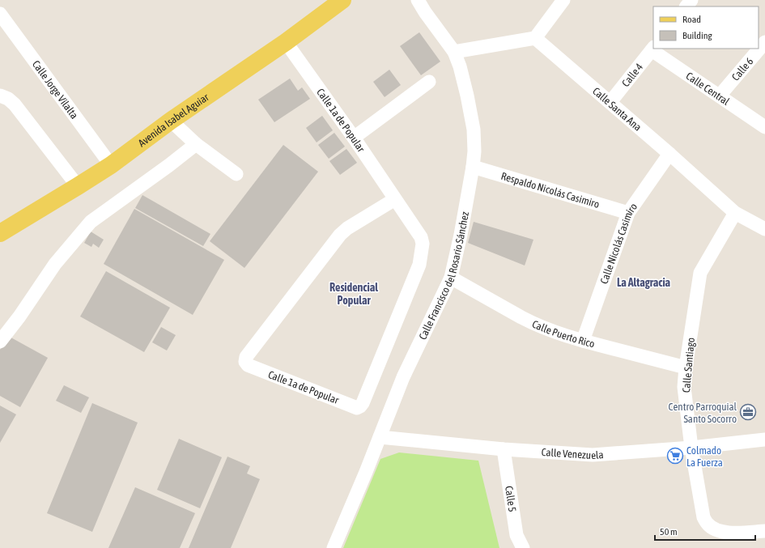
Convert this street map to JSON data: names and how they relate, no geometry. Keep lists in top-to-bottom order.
{
  "streets": {
    "main road": ["Avenida Isabel Aguiar"],
    "street": [
      "Calle 6",
      "Calle 4",
      "Calle Central",
      "Calle Jorge Vilalta",
      "Calle Santa Ana",
      "Calle 1a de Popular",
      "Respaldo Nicolás Casimiro",
      "Calle Nicolás Casimiro",
      "Calle Francisco del Rosario Sánchez",
      "Calle Puerto Rico",
      "Calle Santiago",
      "Calle Venezuela",
      "Calle 5"
    ]
  },
  "crossings": [
    ["Calle 6", "Calle Central"],
    ["Calle 4", "Calle Central"],
    ["Calle 4", "Calle Santa Ana"],
    ["Calle Jorge Vilalta", "Avenida Isabel Aguiar"],
    ["Calle Santa Ana", "Calle Nicolás Casimiro"],
    ["Calle Santa Ana", "Calle Santiago"],
    ["Calle 1a de Popular", "Avenida Isabel Aguiar"],
    ["Respaldo Nicolás Casimiro", "Calle Nicolás Casimiro"],
    ["Respaldo Nicolás Casimiro", "Calle Francisco del Rosario Sánchez"],
    ["Calle Nicolás Casimiro", "Calle Puerto Rico"],
    ["Calle Francisco del Rosario Sánchez", "Calle Puerto Rico"],
    ["Calle Francisco del Rosario Sánchez", "Calle Venezuela"],
    ["Calle Puerto Rico", "Calle Santiago"],
    ["Calle Santiago", "Calle Venezuela"],
    ["Calle Venezuela", "Calle 5"]
  ],
  "districts": ["La Altagracia", "Residencial Popular"],
  "places": {
    "office": ["Centro Parroquial Santo Socorro"],
    "supermarket": ["Colmado La Fuerza"]
  },
  "legend": ["Road", "Building"],
  "scale_bar": "50 m"
}
